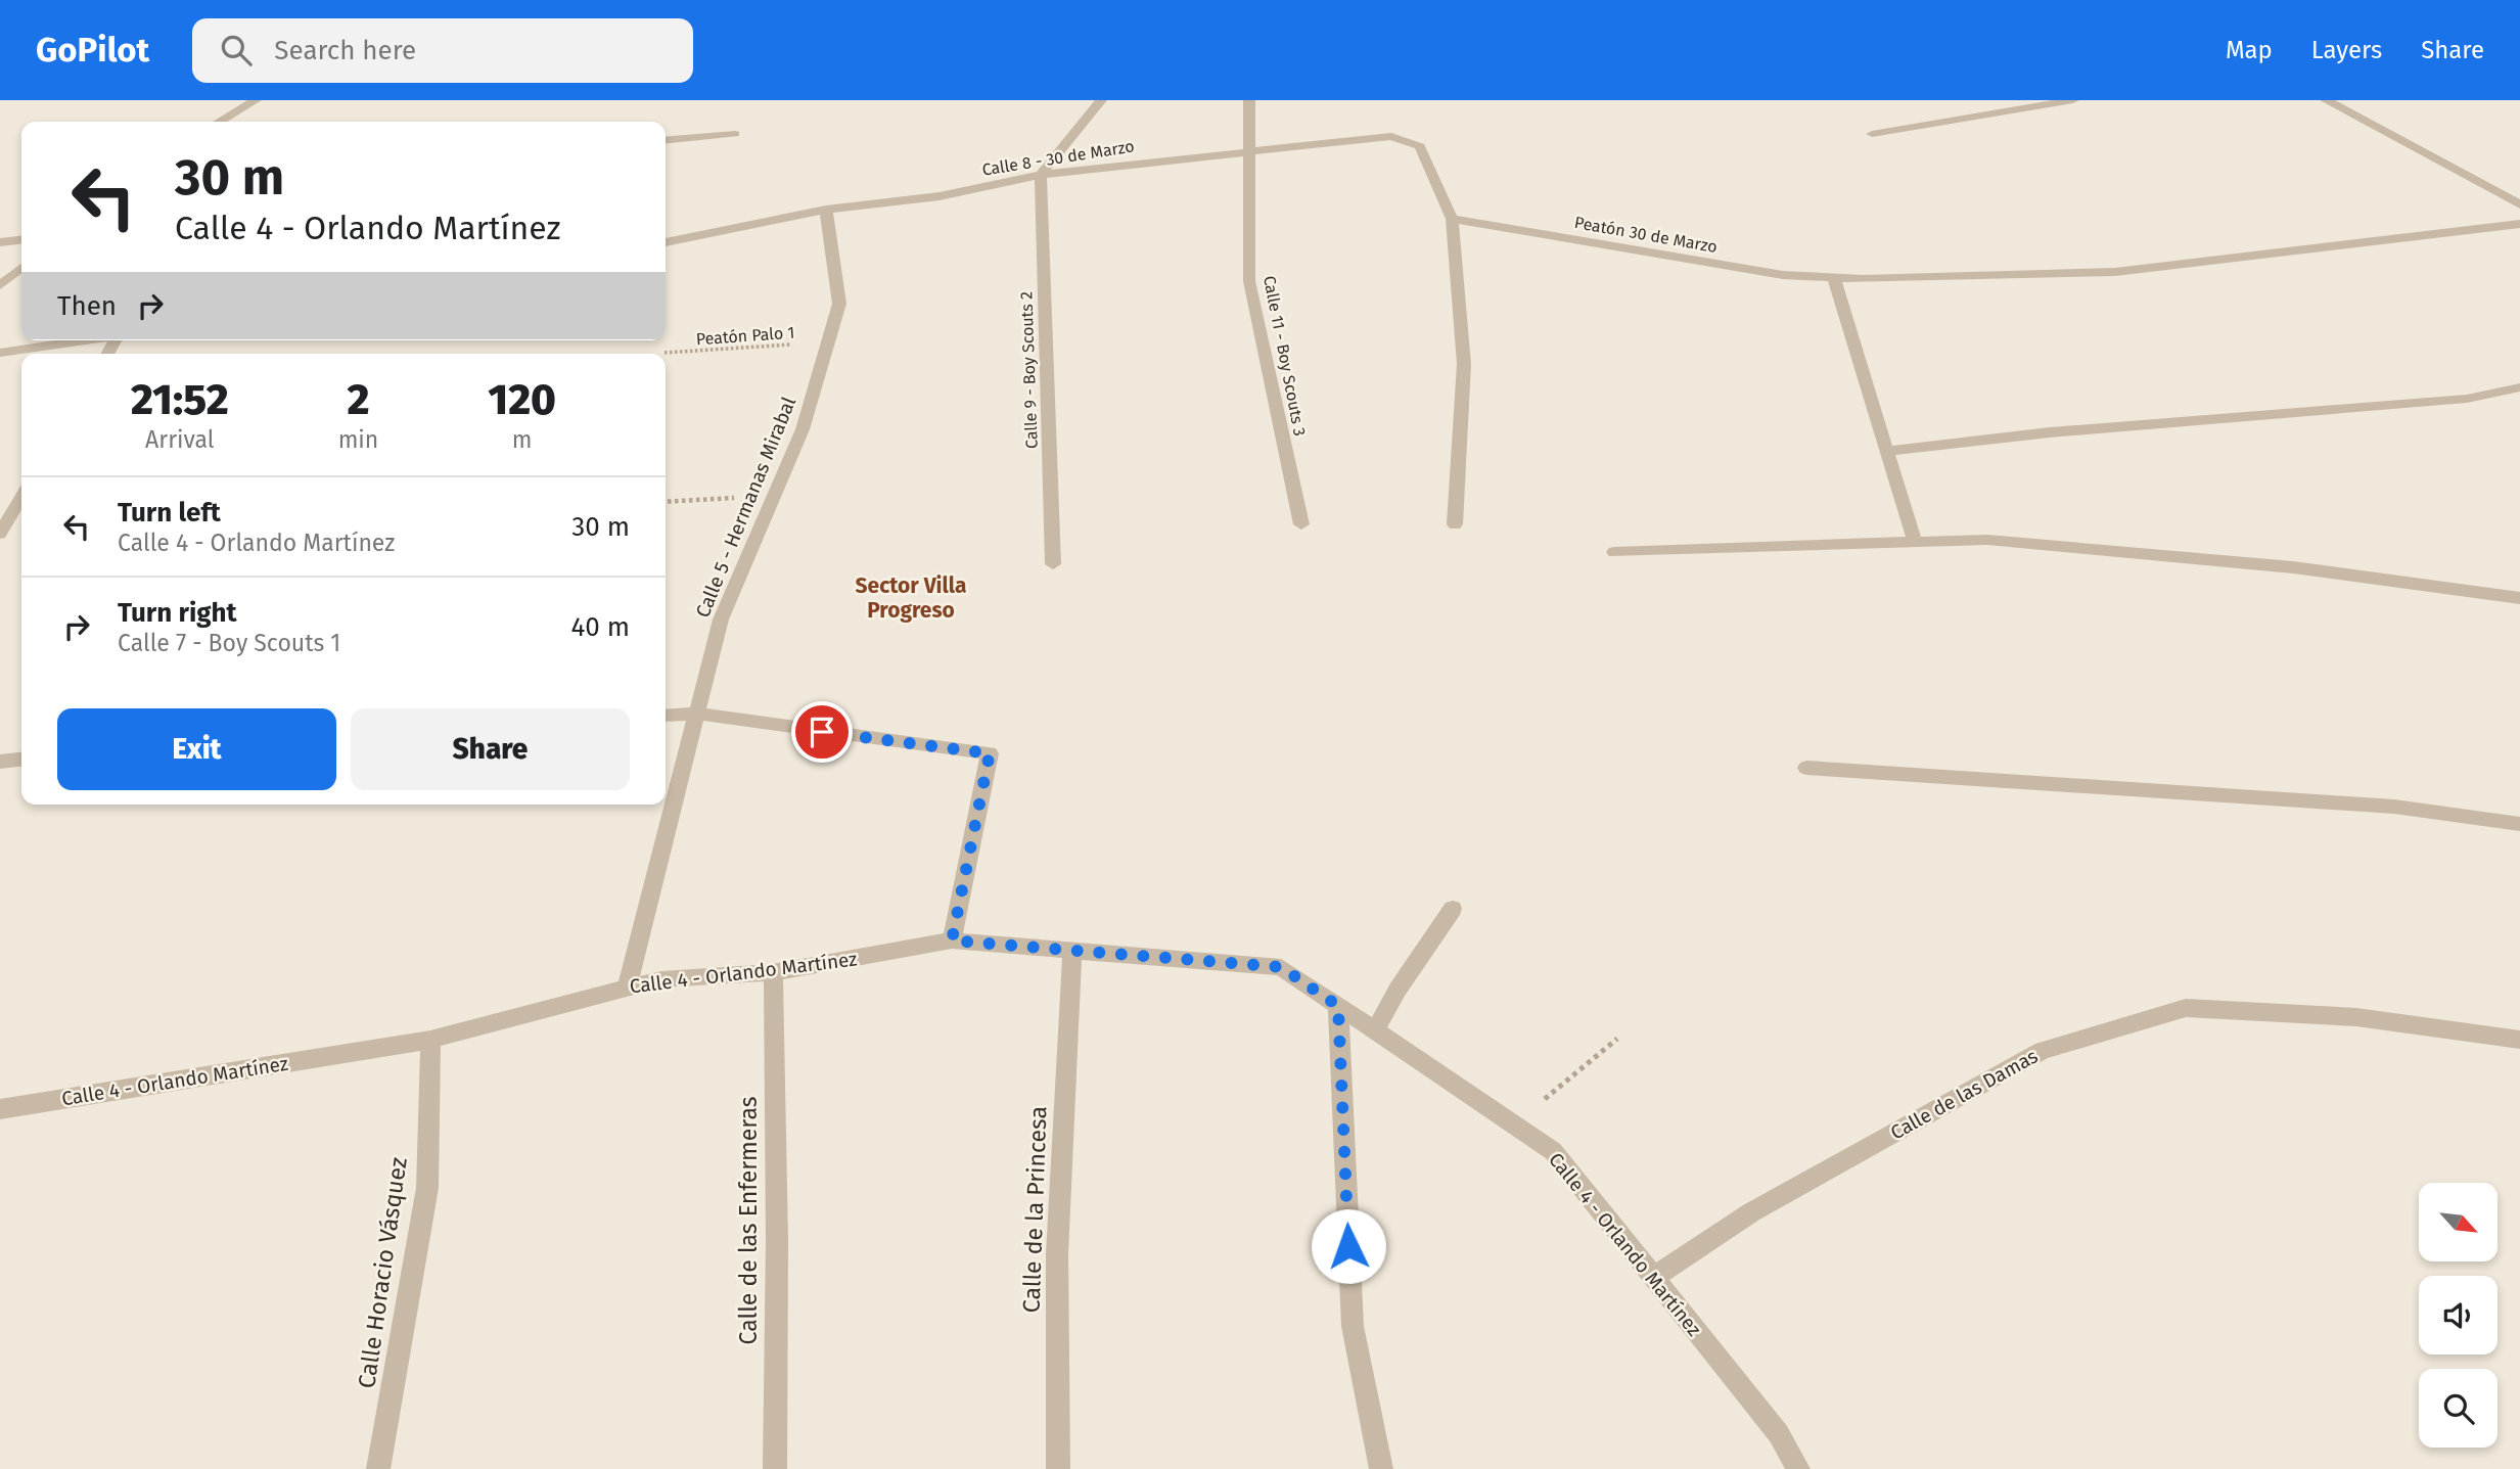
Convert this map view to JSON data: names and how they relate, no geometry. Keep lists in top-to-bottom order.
{
  "streets": {
    "street": [
      "Calle 8 - 30 de Marzo",
      "Peatón 30 de Marzo",
      "Calle 11 - Boy Scouts 3",
      "Calle 9 - Boy Scouts 2",
      "Calle 5 - Hermanas Mirabal",
      "Calle 4 - Orlando Martínez",
      "Calle de las Damas",
      "Calle de la Princesa",
      "Calle de las Enfermeras",
      "Calle Horacio Vásquez"
    ],
    "path": ["Peatón Palo 1"]
  },
  "crossings": [
    ["Calle 8 - 30 de Marzo", "Peatón 30 de Marzo"],
    ["Calle 8 - 30 de Marzo", "Calle 11 - Boy Scouts 3"],
    ["Calle 8 - 30 de Marzo", "Calle 9 - Boy Scouts 2"],
    ["Calle 8 - 30 de Marzo", "Calle 5 - Hermanas Mirabal"],
    ["Peatón Palo 1", "Calle 5 - Hermanas Mirabal"],
    ["Calle 5 - Hermanas Mirabal", "Calle 4 - Orlando Martínez"],
    ["Calle 4 - Orlando Martínez", "Calle de las Damas"],
    ["Calle 4 - Orlando Martínez", "Calle de la Princesa"],
    ["Calle 4 - Orlando Martínez", "Calle de las Enfermeras"],
    ["Calle 4 - Orlando Martínez", "Calle Horacio Vásquez"]
  ],
  "districts": ["Sector Villa Progreso"],
  "north": "bottom right",
  "page": {
    "header": "GoPilot",
    "search": "Search here",
    "nav": ["Map", "Layers", "Share"],
    "turn": ["30 m", "Calle 4 - Orlando Martínez"],
    "then": "Then",
    "eta": [
      "21:52",
      "Arrival",
      "2",
      "min",
      "120",
      "m"
    ],
    "list": [
      {
        "name": "Turn left",
        "note": "Calle 4 - Orlando Martínez",
        "value": "30 m"
      },
      {
        "name": "Turn right",
        "note": "Calle 7 - Boy Scouts 1",
        "value": "40 m"
      }
    ],
    "buttons": ["Exit", "Share"]
  }
}
